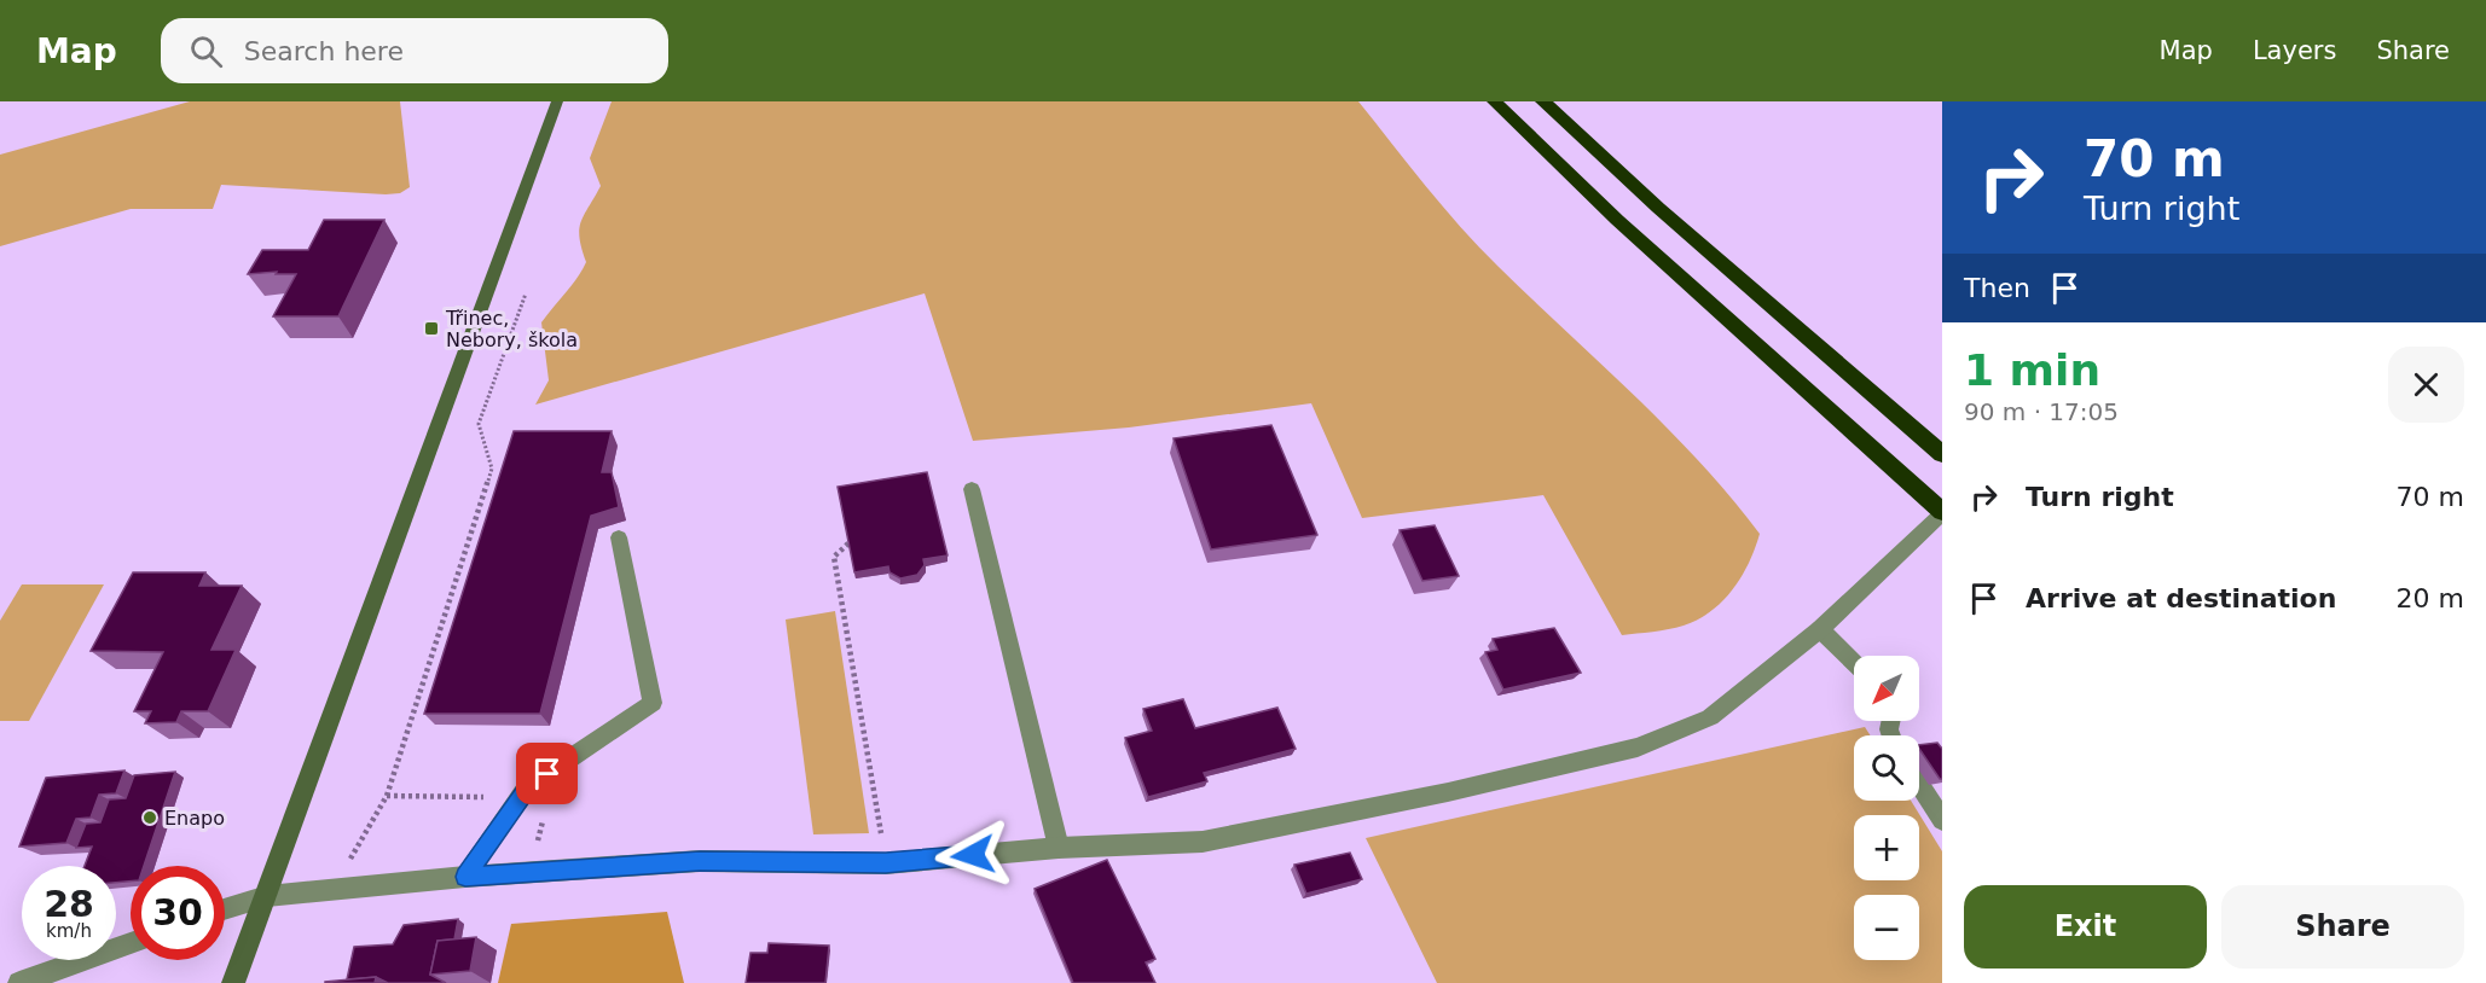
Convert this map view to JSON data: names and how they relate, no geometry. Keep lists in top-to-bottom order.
{
  "places": {
    "transit": ["Třinec, Nebory, škola"],
    "other": ["Enapo"]
  },
  "north": "bottom left",
  "page": {
    "header": "Map",
    "search": "Search here",
    "nav": ["Map", "Layers", "Share"],
    "turn": ["70 m", "Turn right"],
    "then": "Then",
    "heading": ["1 min", "90 m · 17:05"],
    "list": [
      {
        "name": "Turn right",
        "value": "70 m"
      },
      {
        "name": "Arrive at destination",
        "value": "20 m"
      }
    ],
    "map_buttons": ["+", "−"],
    "speed": "28 km/h",
    "limit": "30",
    "buttons": ["Exit", "Share"]
  }
}
